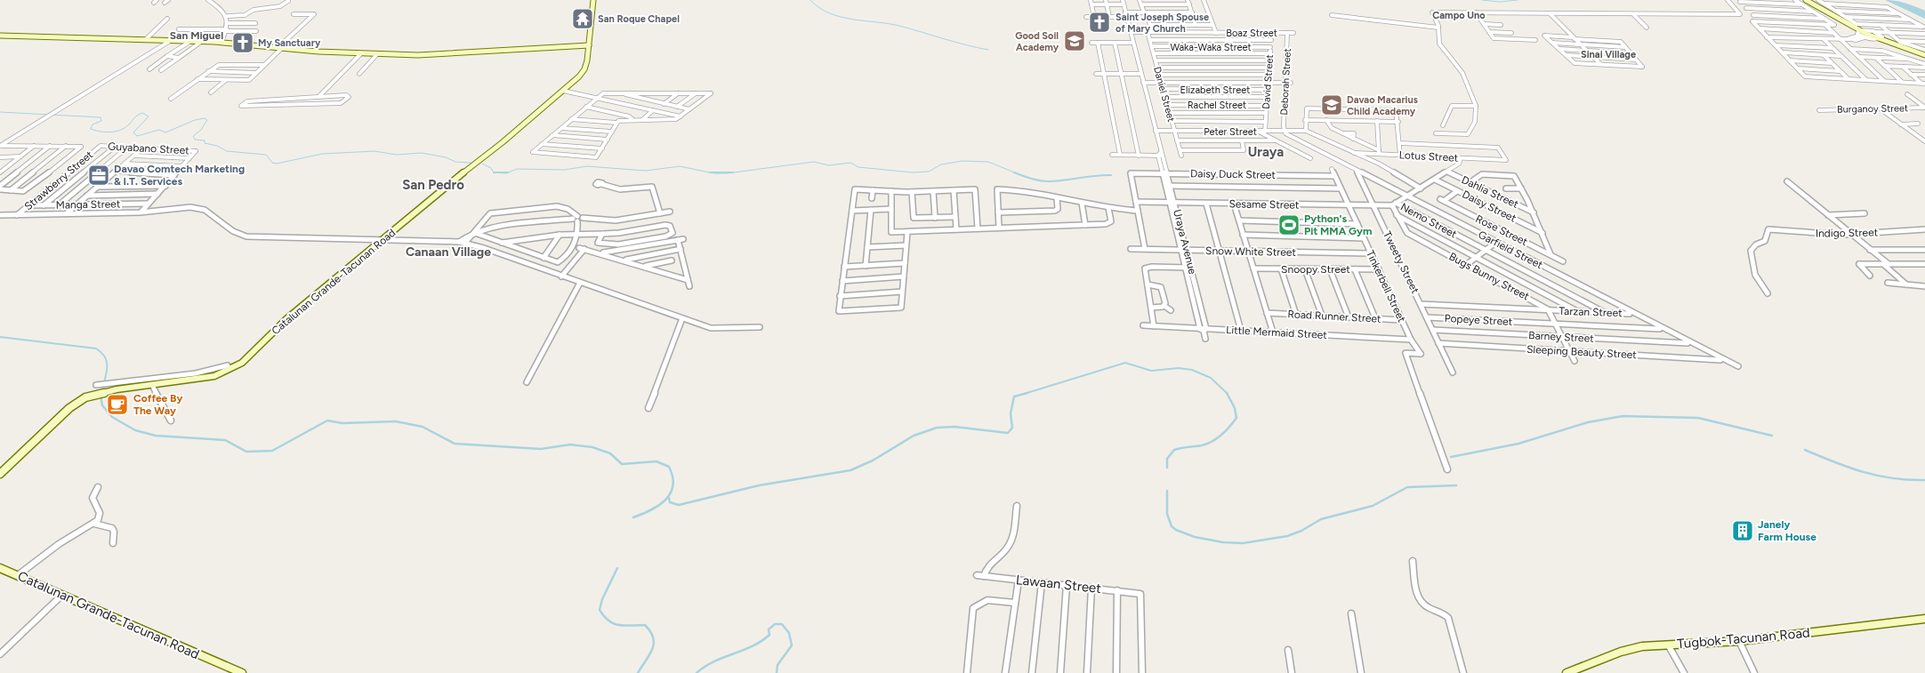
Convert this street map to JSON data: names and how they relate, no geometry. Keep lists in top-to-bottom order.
{
  "streets": {
    "street": [
      "Boaz Street",
      "Waka-Waka Street",
      "David Street",
      "Deborah Street",
      "Elizabeth Street",
      "Daniel Street",
      "Rachel Street",
      "Burganoy Street",
      "Peter Street",
      "Guyabano Street",
      "Lotus Street",
      "Daisy Duck Street",
      "Strawberry Street",
      "Dahlia Street",
      "Manga Street",
      "Sesame Street",
      "Daisy Street",
      "Nemo Street",
      "Rose Street",
      "Indigo Street",
      "Uraya Avenue",
      "Garfield Street",
      "Snow White Street",
      "Tweety Street",
      "Snoopy Street",
      "Bugs Bunny Street",
      "Catalunan Grande-Tacunan Road",
      "Tinkerbell Street",
      "Tarzan Street",
      "Road Runner Street",
      "Popeye Street",
      "Little Mermaid Street",
      "Barney Street",
      "Sleeping Beauty Street",
      "Lawaan Street",
      "Tugbok-Tacunan Road"
    ]
  },
  "crossings": [
    ["Boaz Street", "David Street"],
    ["Boaz Street", "Deborah Street"],
    ["Boaz Street", "Daniel Street"],
    ["Boaz Street", "Uraya Avenue"],
    ["Waka-Waka Street", "David Street"],
    ["Waka-Waka Street", "Daniel Street"],
    ["David Street", "Elizabeth Street"],
    ["David Street", "Rachel Street"],
    ["David Street", "Peter Street"],
    ["Deborah Street", "Peter Street"],
    ["Deborah Street", "Garfield Street"],
    ["Elizabeth Street", "Daniel Street"],
    ["Daniel Street", "Rachel Street"],
    ["Daniel Street", "Peter Street"],
    ["Peter Street", "Uraya Avenue"],
    ["Peter Street", "Garfield Street"],
    ["Guyabano Street", "Strawberry Street"],
    ["Daisy Duck Street", "Sesame Street"],
    ["Daisy Duck Street", "Uraya Avenue"],
    ["Daisy Duck Street", "Tinkerbell Street"],
    ["Strawberry Street", "Manga Street"],
    ["Sesame Street", "Nemo Street"],
    ["Sesame Street", "Uraya Avenue"],
    ["Sesame Street", "Tweety Street"],
    ["Sesame Street", "Bugs Bunny Street"],
    ["Sesame Street", "Tinkerbell Street"],
    ["Daisy Street", "Rose Street"],
    ["Nemo Street", "Bugs Bunny Street"],
    ["Nemo Street", "Tarzan Street"],
    ["Uraya Avenue", "Snow White Street"],
    ["Uraya Avenue", "Little Mermaid Street"],
    ["Garfield Street", "Tweety Street"],
    ["Garfield Street", "Tarzan Street"],
    ["Garfield Street", "Popeye Street"],
    ["Garfield Street", "Barney Street"],
    ["Garfield Street", "Sleeping Beauty Street"],
    ["Snow White Street", "Tinkerbell Street"],
    ["Tweety Street", "Popeye Street"],
    ["Tweety Street", "Barney Street"],
    ["Tweety Street", "Sleeping Beauty Street"],
    ["Snoopy Street", "Tinkerbell Street"],
    ["Bugs Bunny Street", "Tarzan Street"],
    ["Bugs Bunny Street", "Popeye Street"],
    ["Tinkerbell Street", "Road Runner Street"],
    ["Tinkerbell Street", "Little Mermaid Street"],
    ["Tarzan Street", "Popeye Street"]
  ],
  "districts": [
    "Campo Uno",
    "San Miguel",
    "Sinai Village",
    "Uraya",
    "San Pedro",
    "Canaan Village"
  ],
  "places": {
    "temple": ["San Roque Chapel"],
    "church": ["Saint Joseph Spouse of Mary Church", "My Sanctuary"],
    "school or university": ["Good Soil Academy", "Davao Macarius Child Academy"],
    "office": ["Davao Comtech Marketing & I.T. Services"],
    "sports": ["Python's Pit MMA Gym"],
    "cafe": ["Coffee By The Way"],
    "building": ["Janely Farm House"]
  }
}
